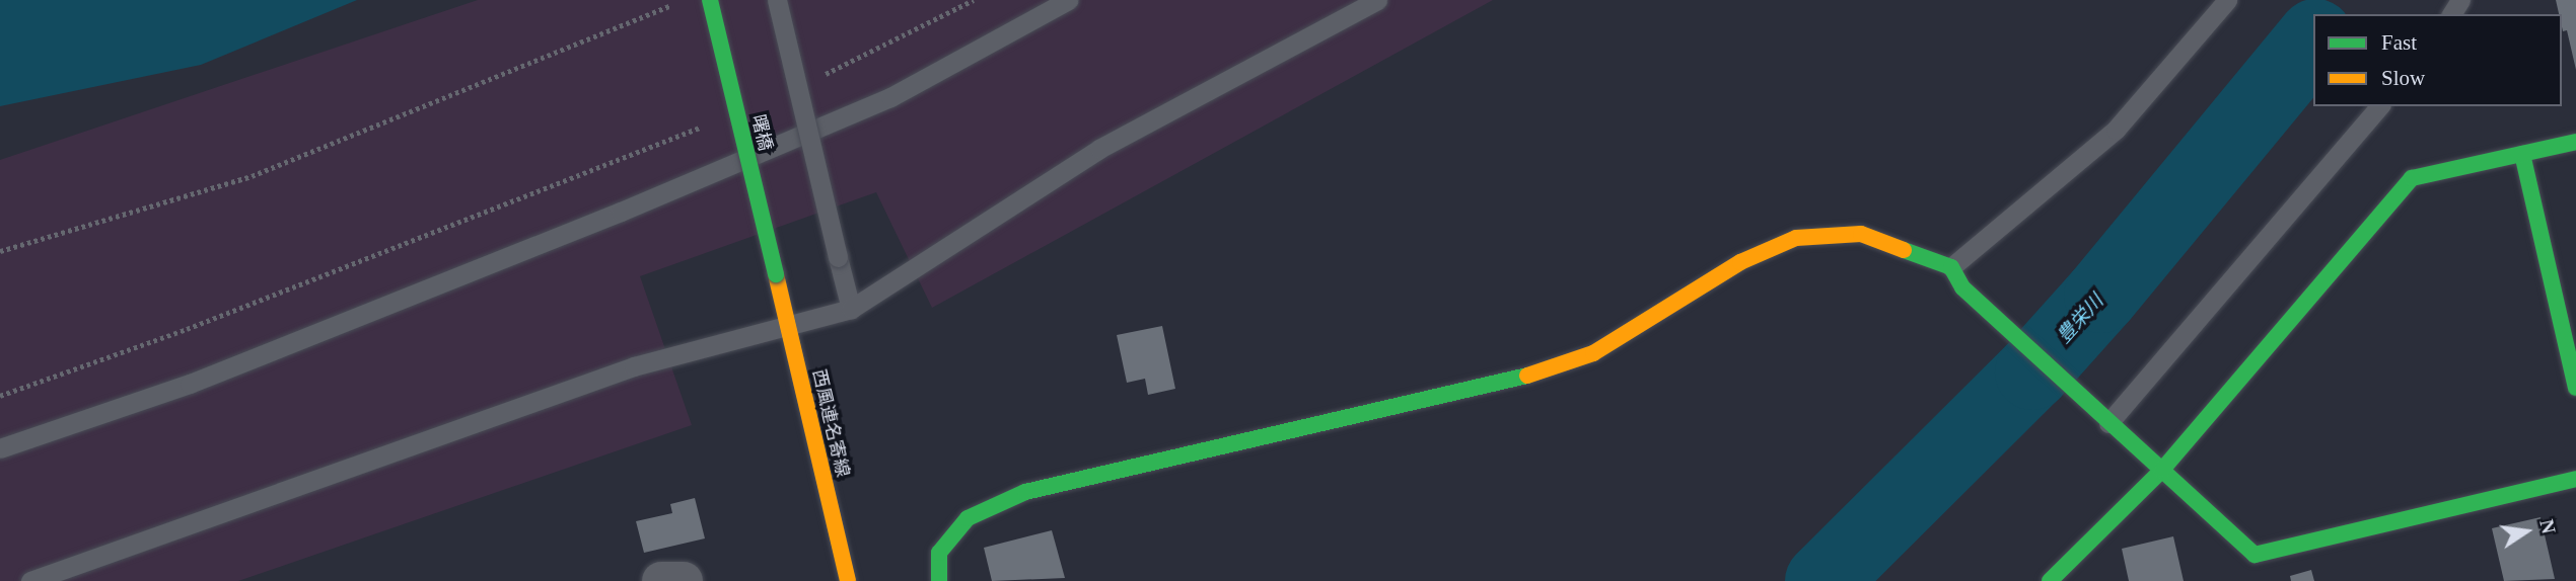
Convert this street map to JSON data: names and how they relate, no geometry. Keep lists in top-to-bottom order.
{
  "streets": {
    "street": ["曙橋", "西風連名寄線"]
  },
  "crossings": [
    ["曙橋", "西風連名寄線"]
  ],
  "water": ["豊栄川"],
  "legend": ["Fast", "Slow"],
  "north": "right"
}
